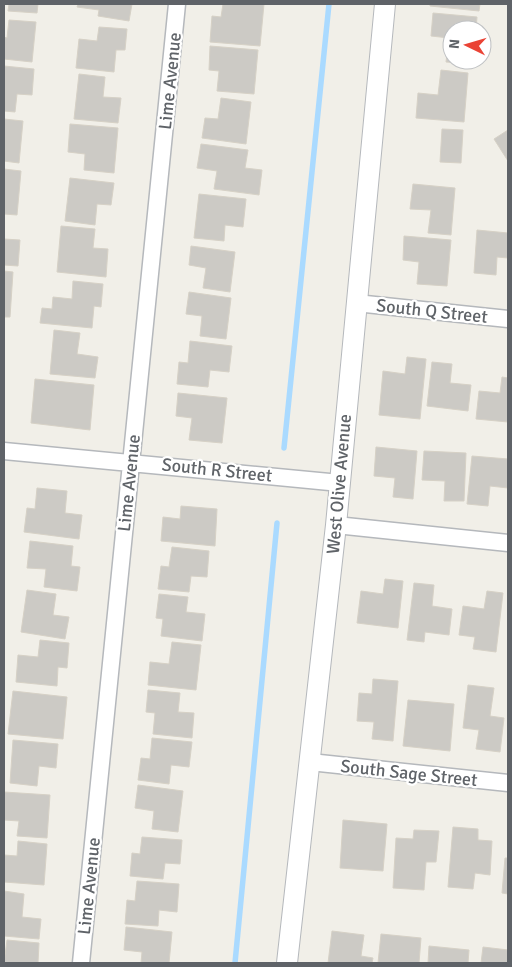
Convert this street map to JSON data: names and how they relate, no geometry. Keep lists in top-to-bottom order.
{
  "streets": {
    "street": [
      "Lime Avenue",
      "South Q Street",
      "South R Street",
      "West Olive Avenue",
      "South Sage Street"
    ]
  },
  "crossings": [
    ["Lime Avenue", "South R Street"],
    ["South Q Street", "West Olive Avenue"],
    ["South R Street", "West Olive Avenue"],
    ["West Olive Avenue", "South Sage Street"]
  ],
  "north": "left"
}
